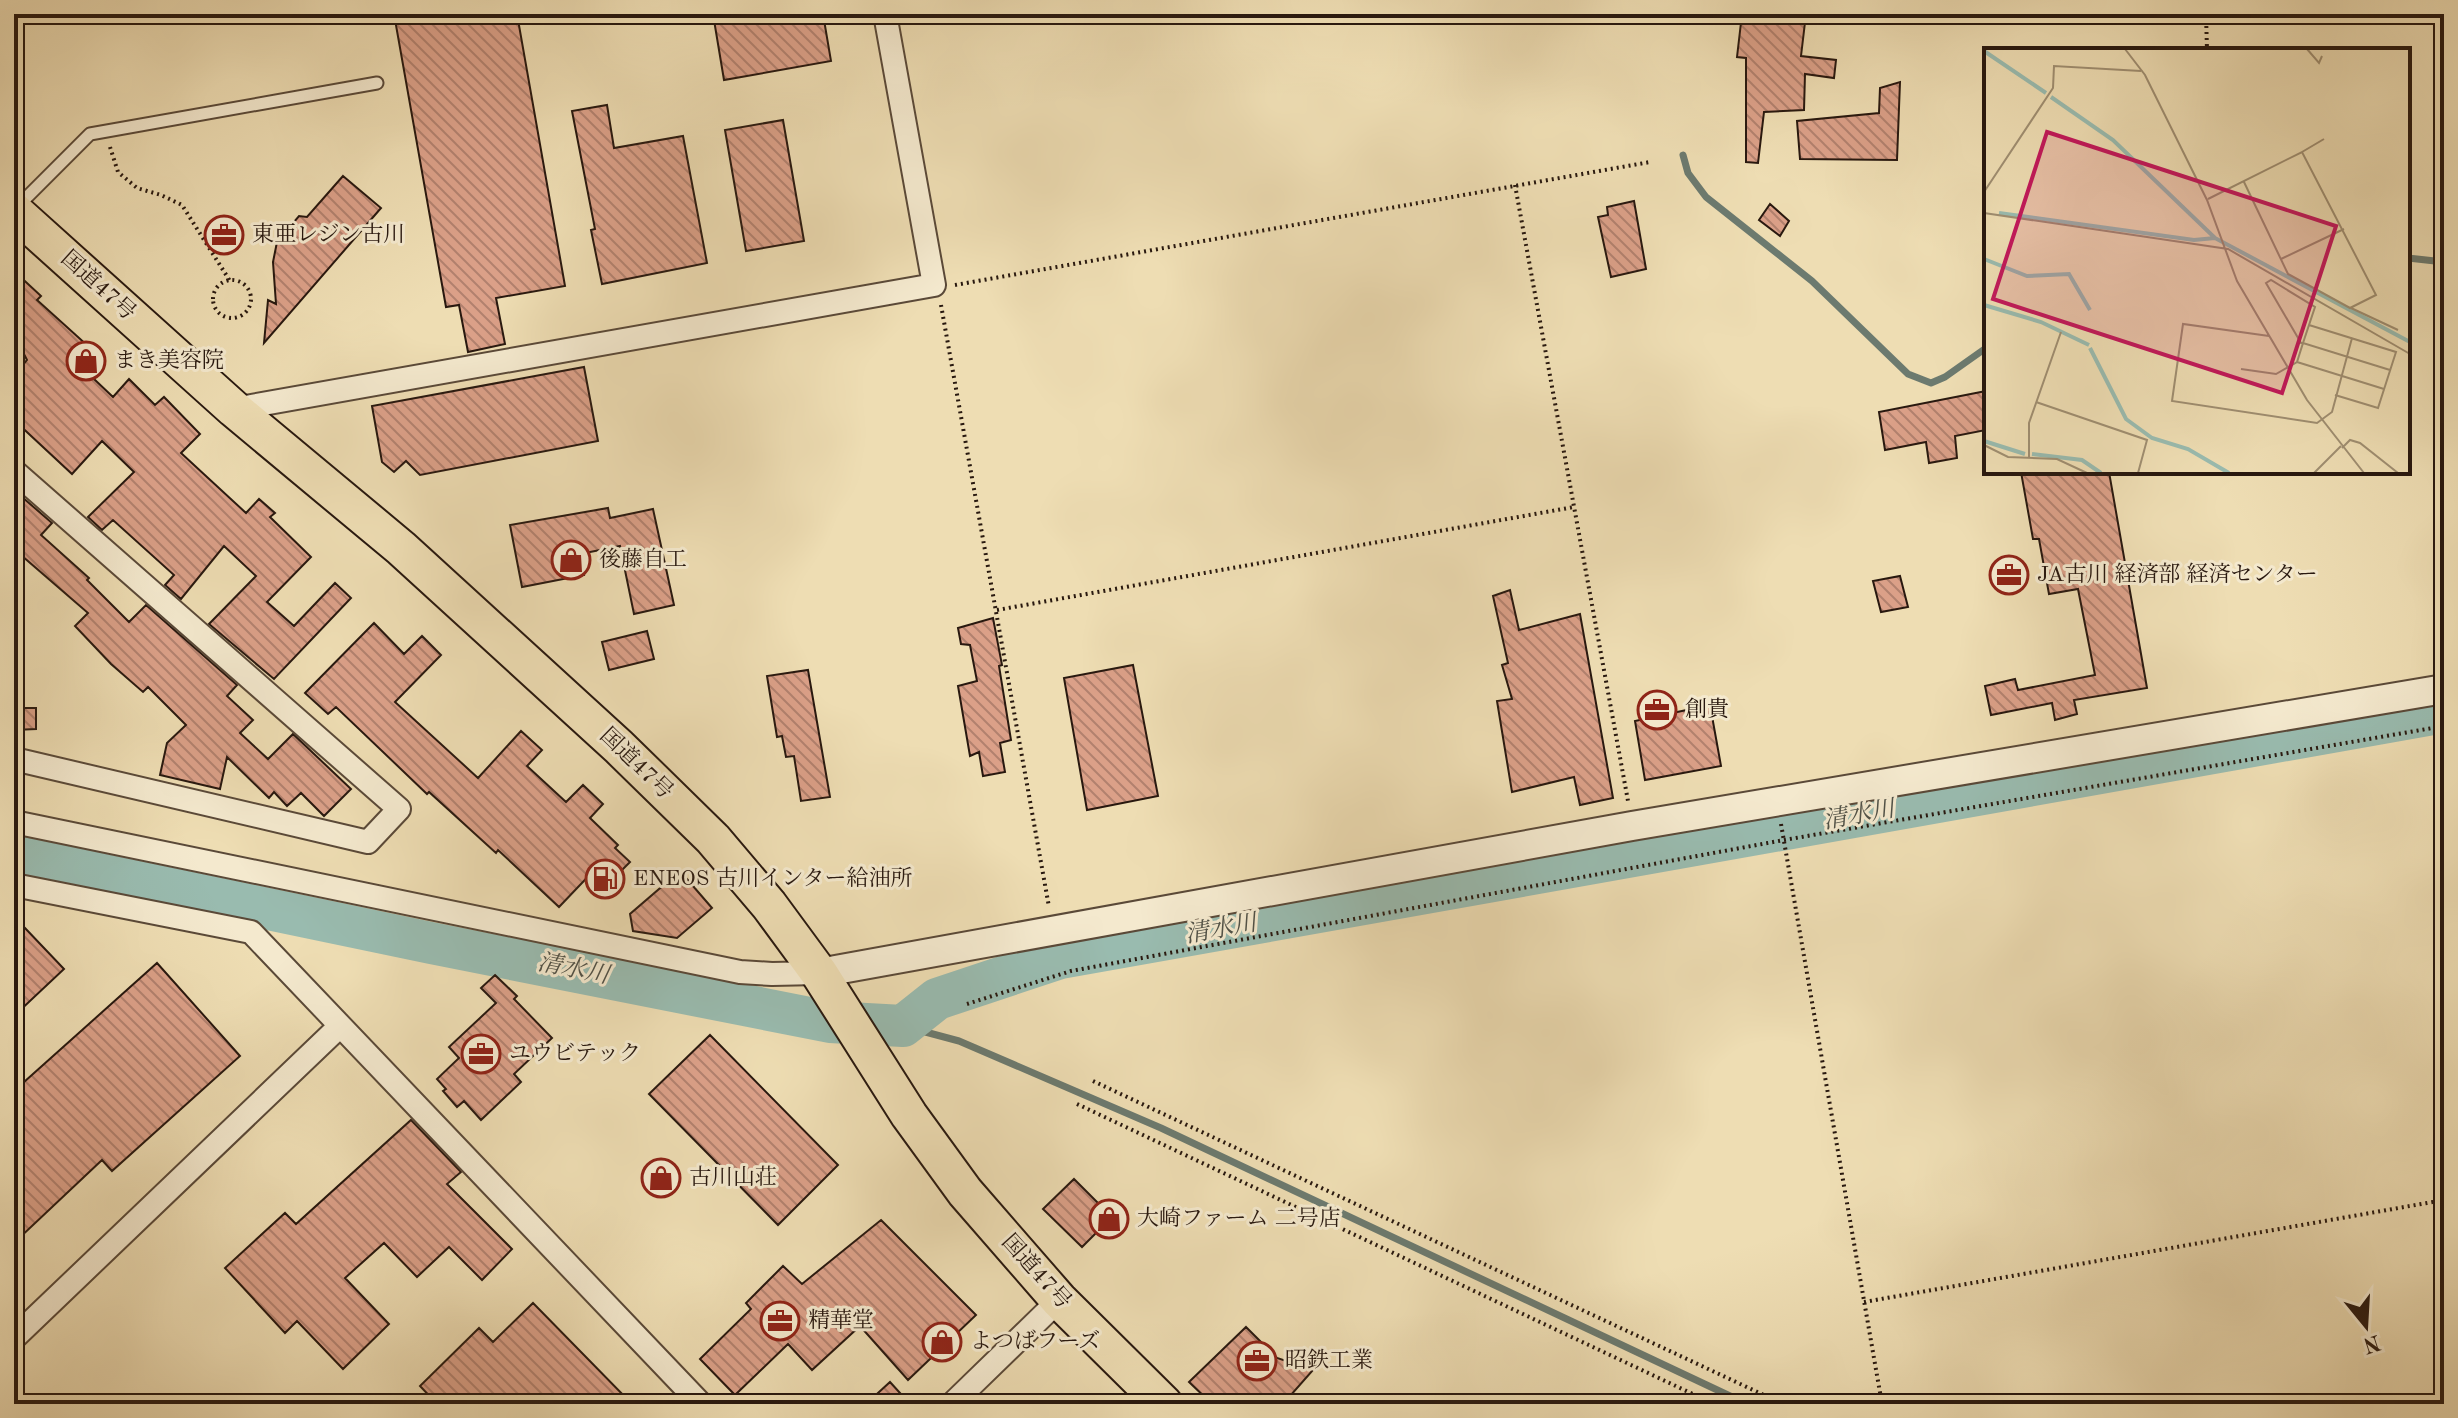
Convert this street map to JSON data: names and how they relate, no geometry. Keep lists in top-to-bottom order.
{
  "streets": {
    "highway": ["国道47号"]
  },
  "water": ["清水川"],
  "places": {
    "office": [
      "東亜レジン古川",
      "JA古川 経済部 経済センター",
      "創貴",
      "ユウビテック",
      "精華堂",
      "昭鉄工業"
    ],
    "shop": [
      "まき美容院",
      "後藤自工",
      "古川山荘",
      "大崎ファーム 二号店",
      "よつばフーズ"
    ],
    "fuel station": ["ENEOS 古川インター給油所"]
  },
  "north": "bottom"
}
